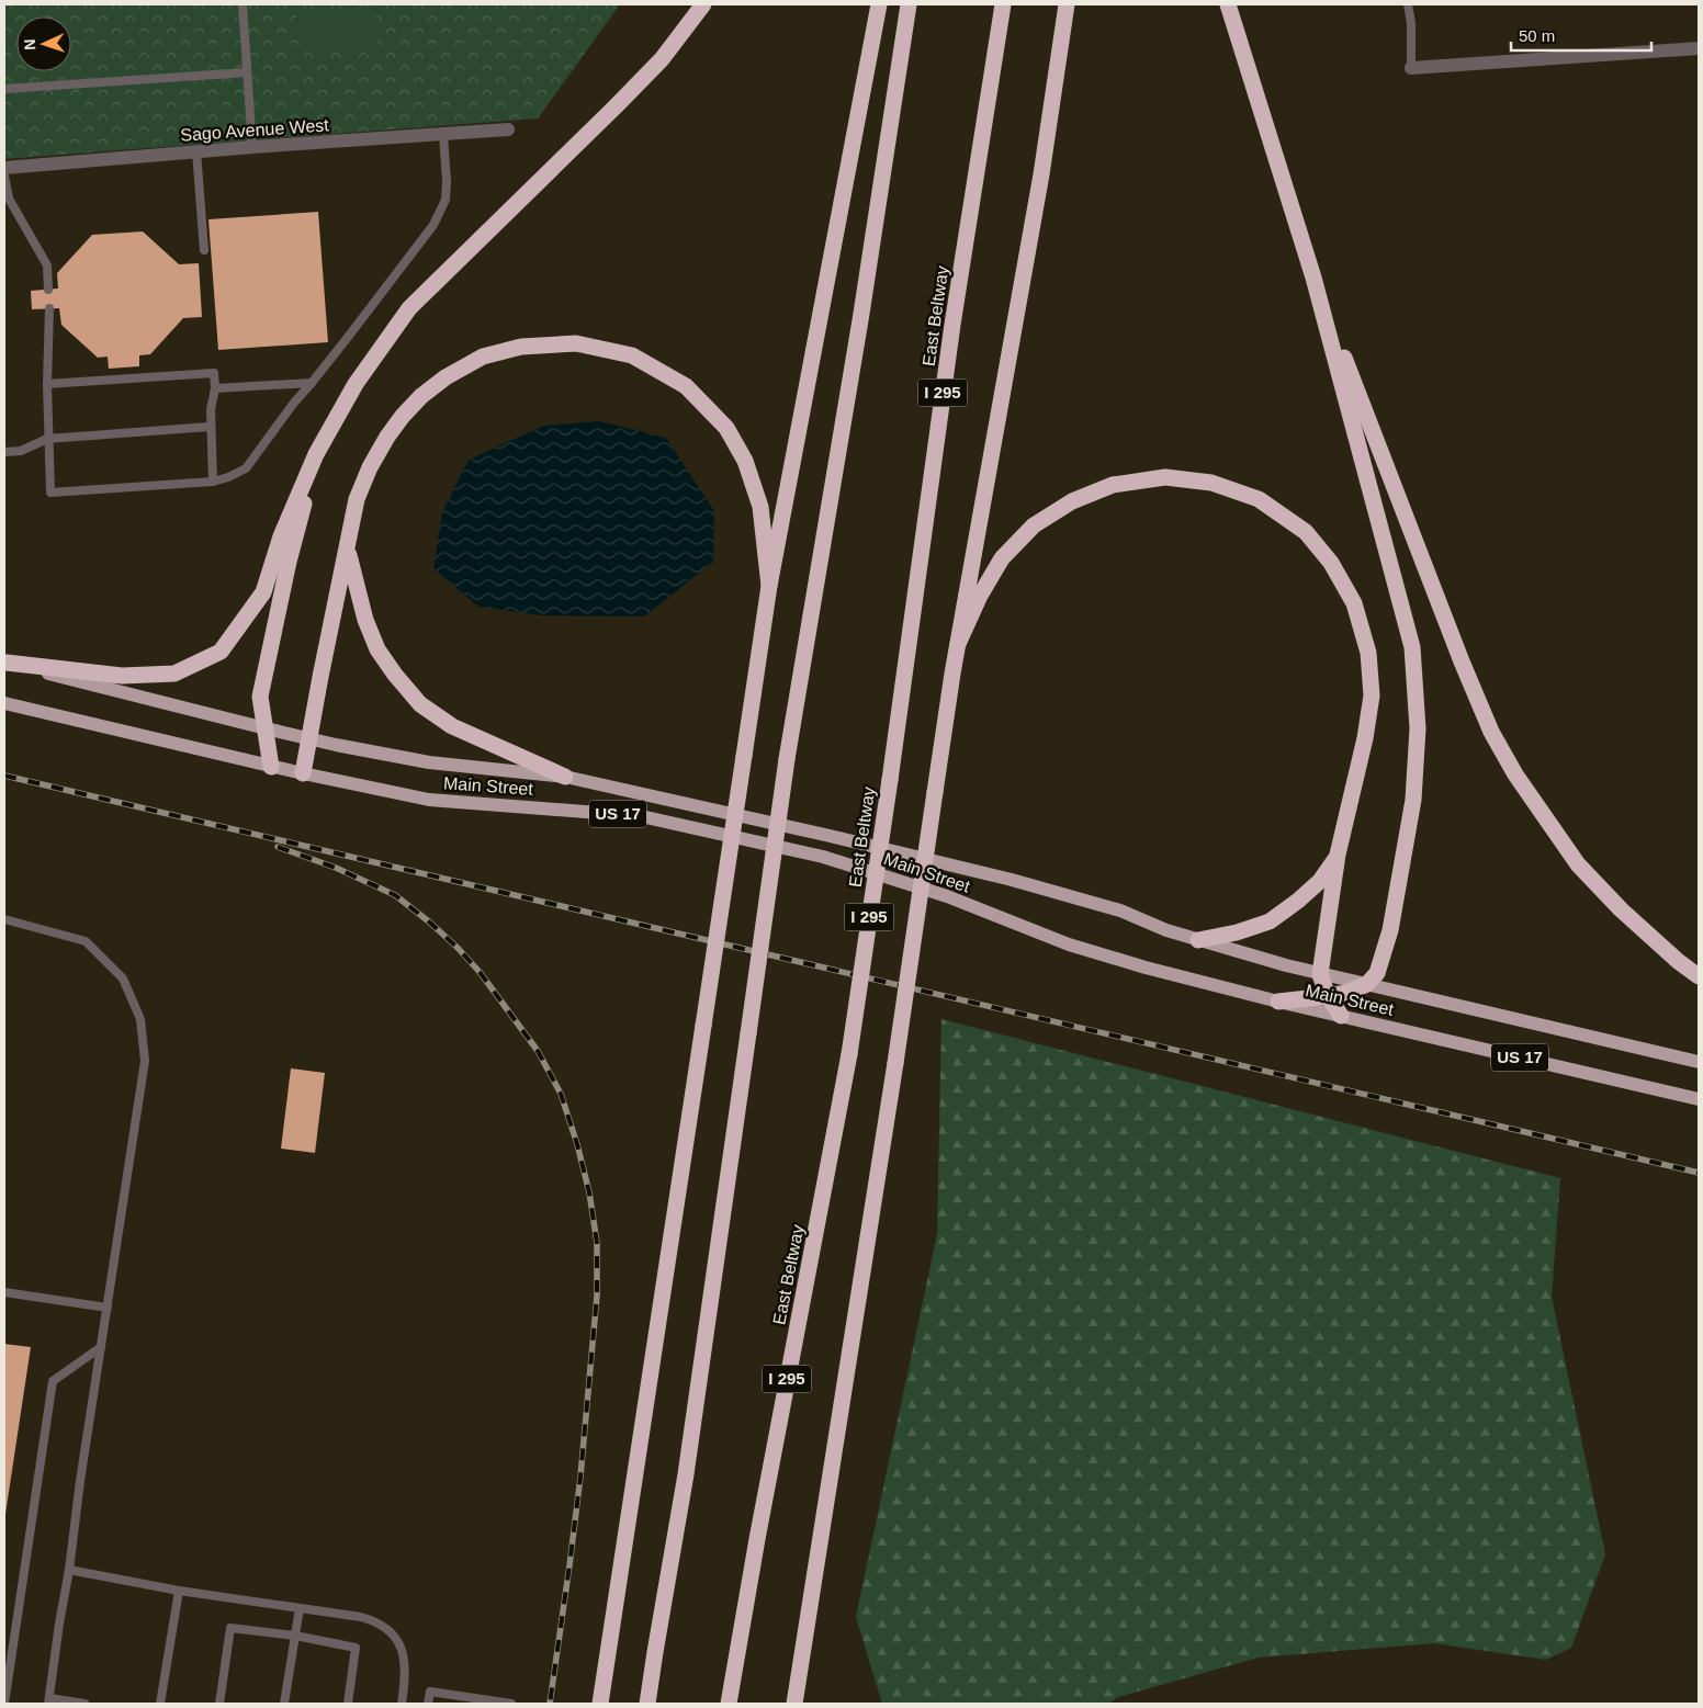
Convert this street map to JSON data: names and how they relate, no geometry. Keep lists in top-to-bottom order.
{
  "streets": {
    "highway": ["East Beltway", "I 295"],
    "main road": ["Main Street", "US 17"],
    "street": ["Sago Avenue West"]
  },
  "scale_bar": "50 m",
  "north": "left"
}
